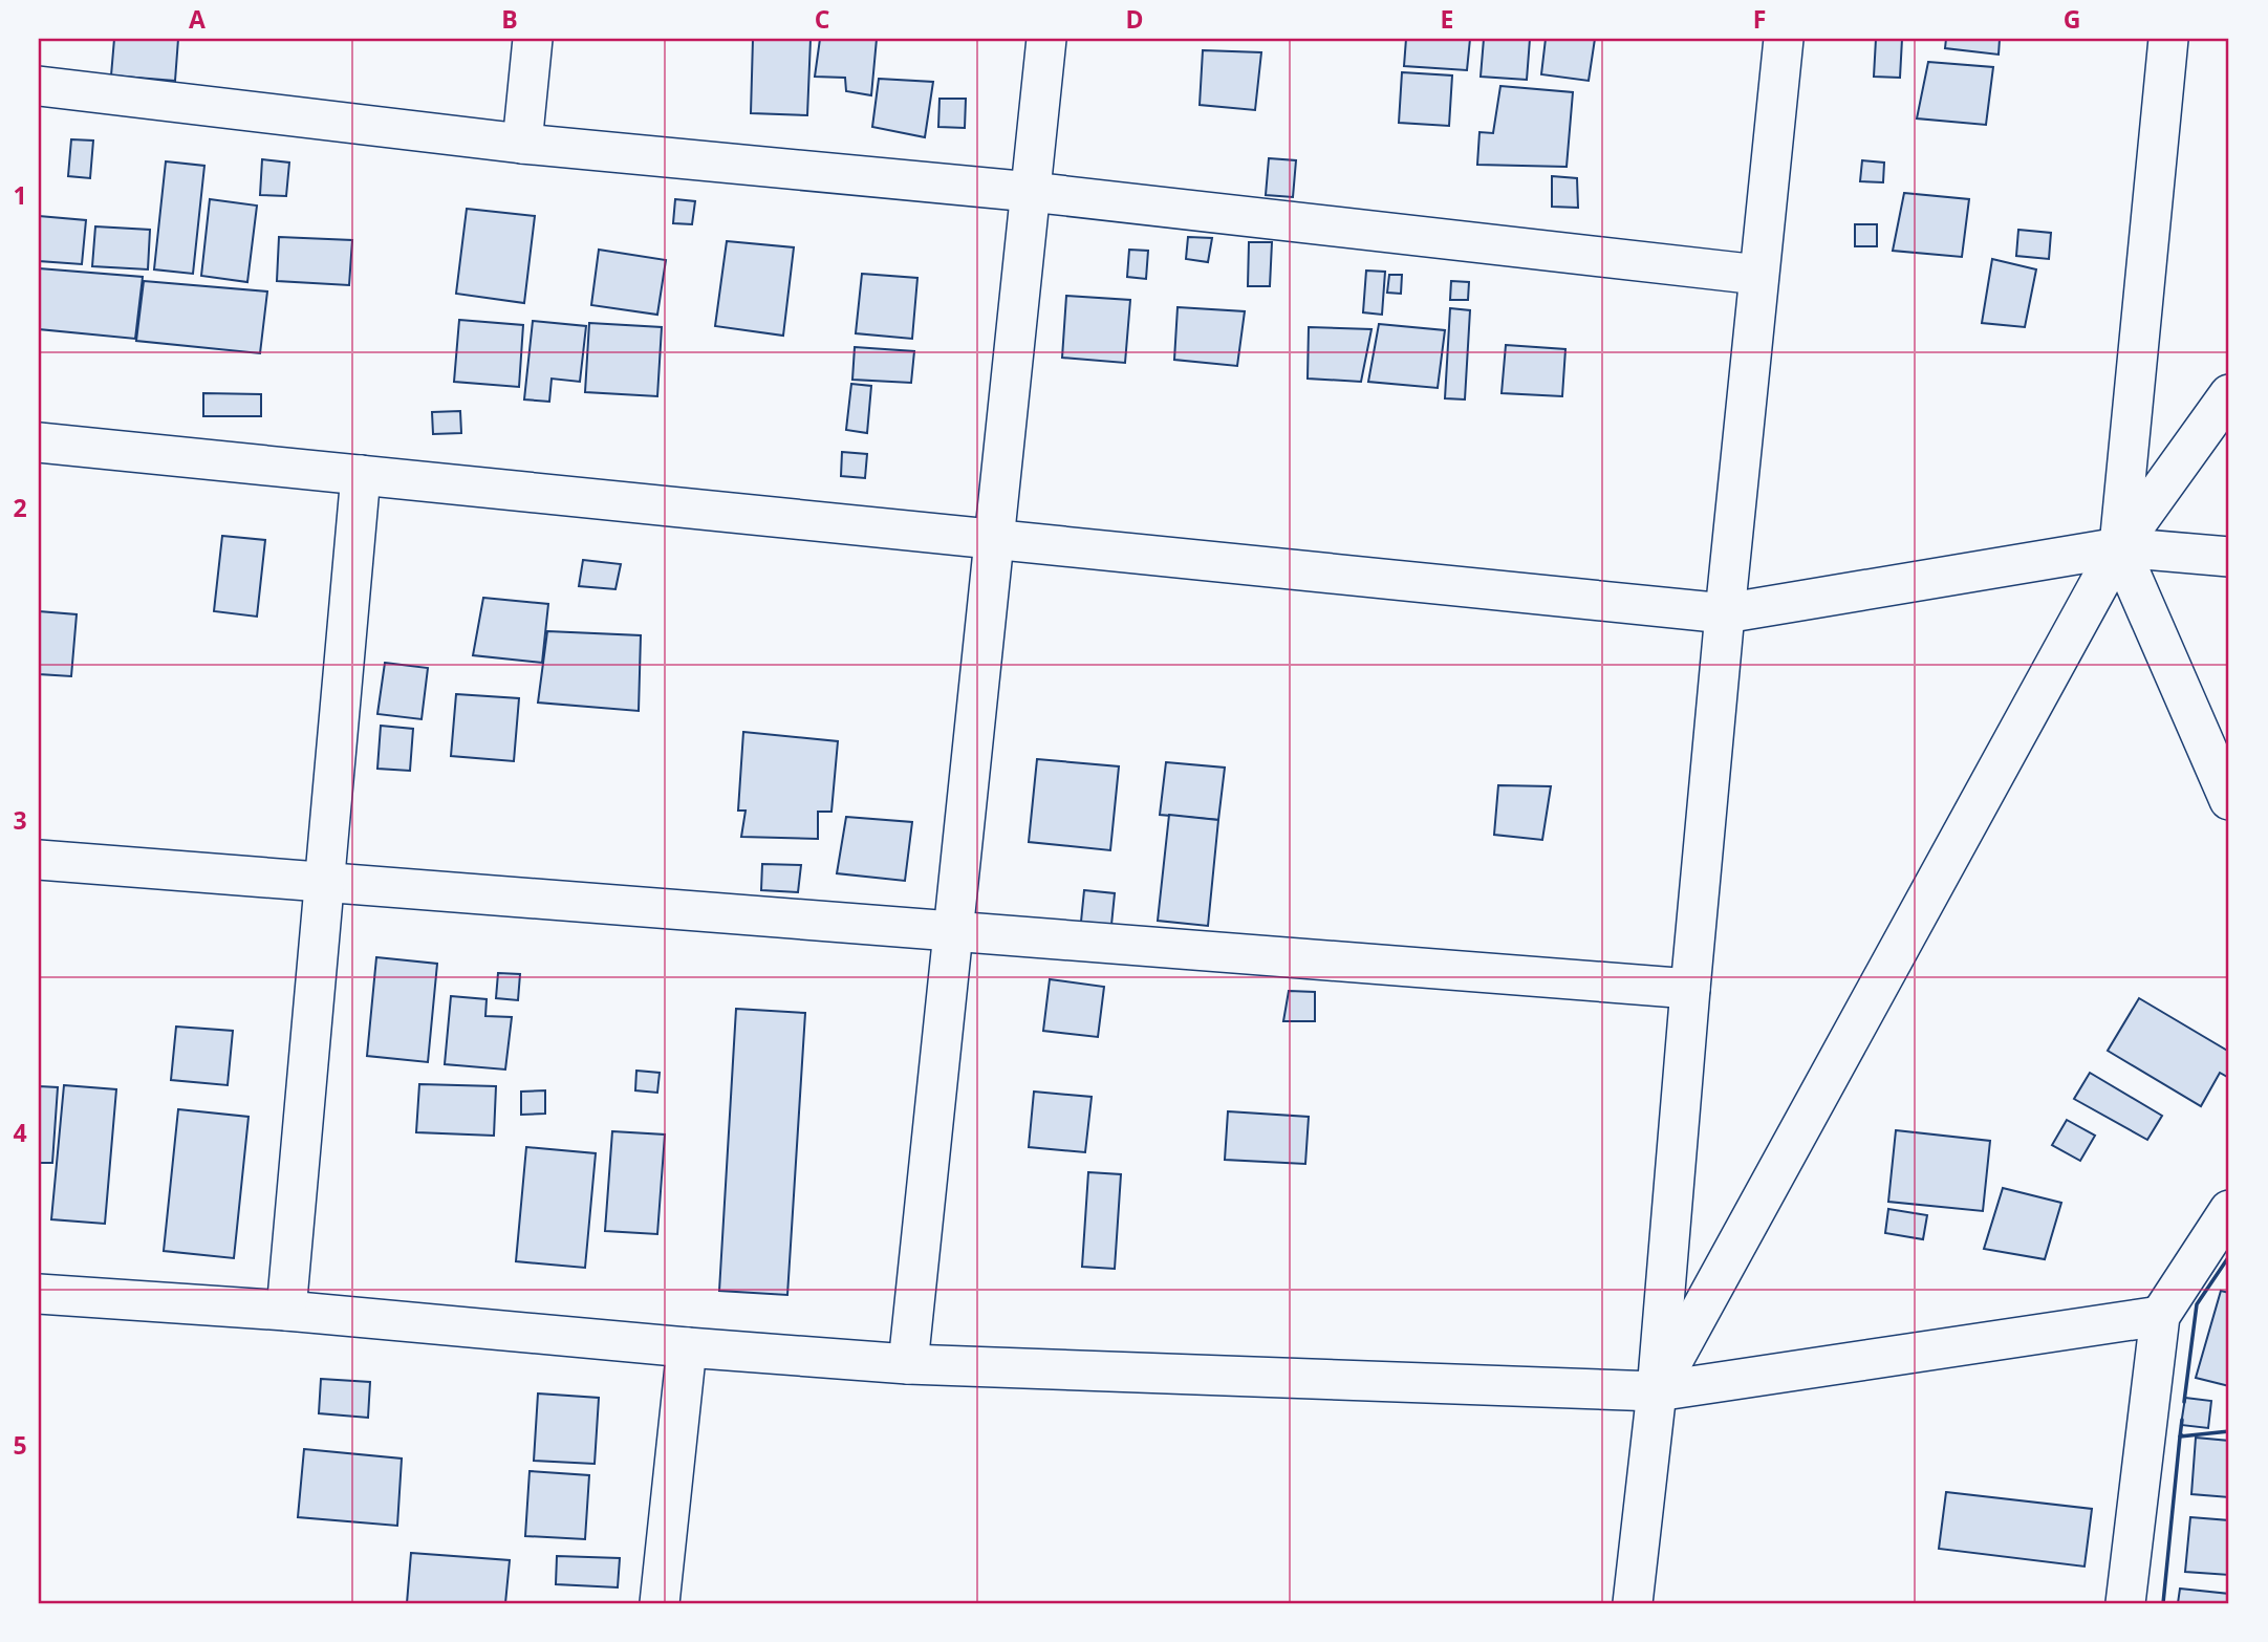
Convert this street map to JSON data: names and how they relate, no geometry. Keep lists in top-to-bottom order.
{
  "grid": {
    "columns": [
      "A",
      "B",
      "C",
      "D",
      "E",
      "F",
      "G"
    ],
    "rows": [
      "1",
      "2",
      "3",
      "4",
      "5"
    ]
  }
}
